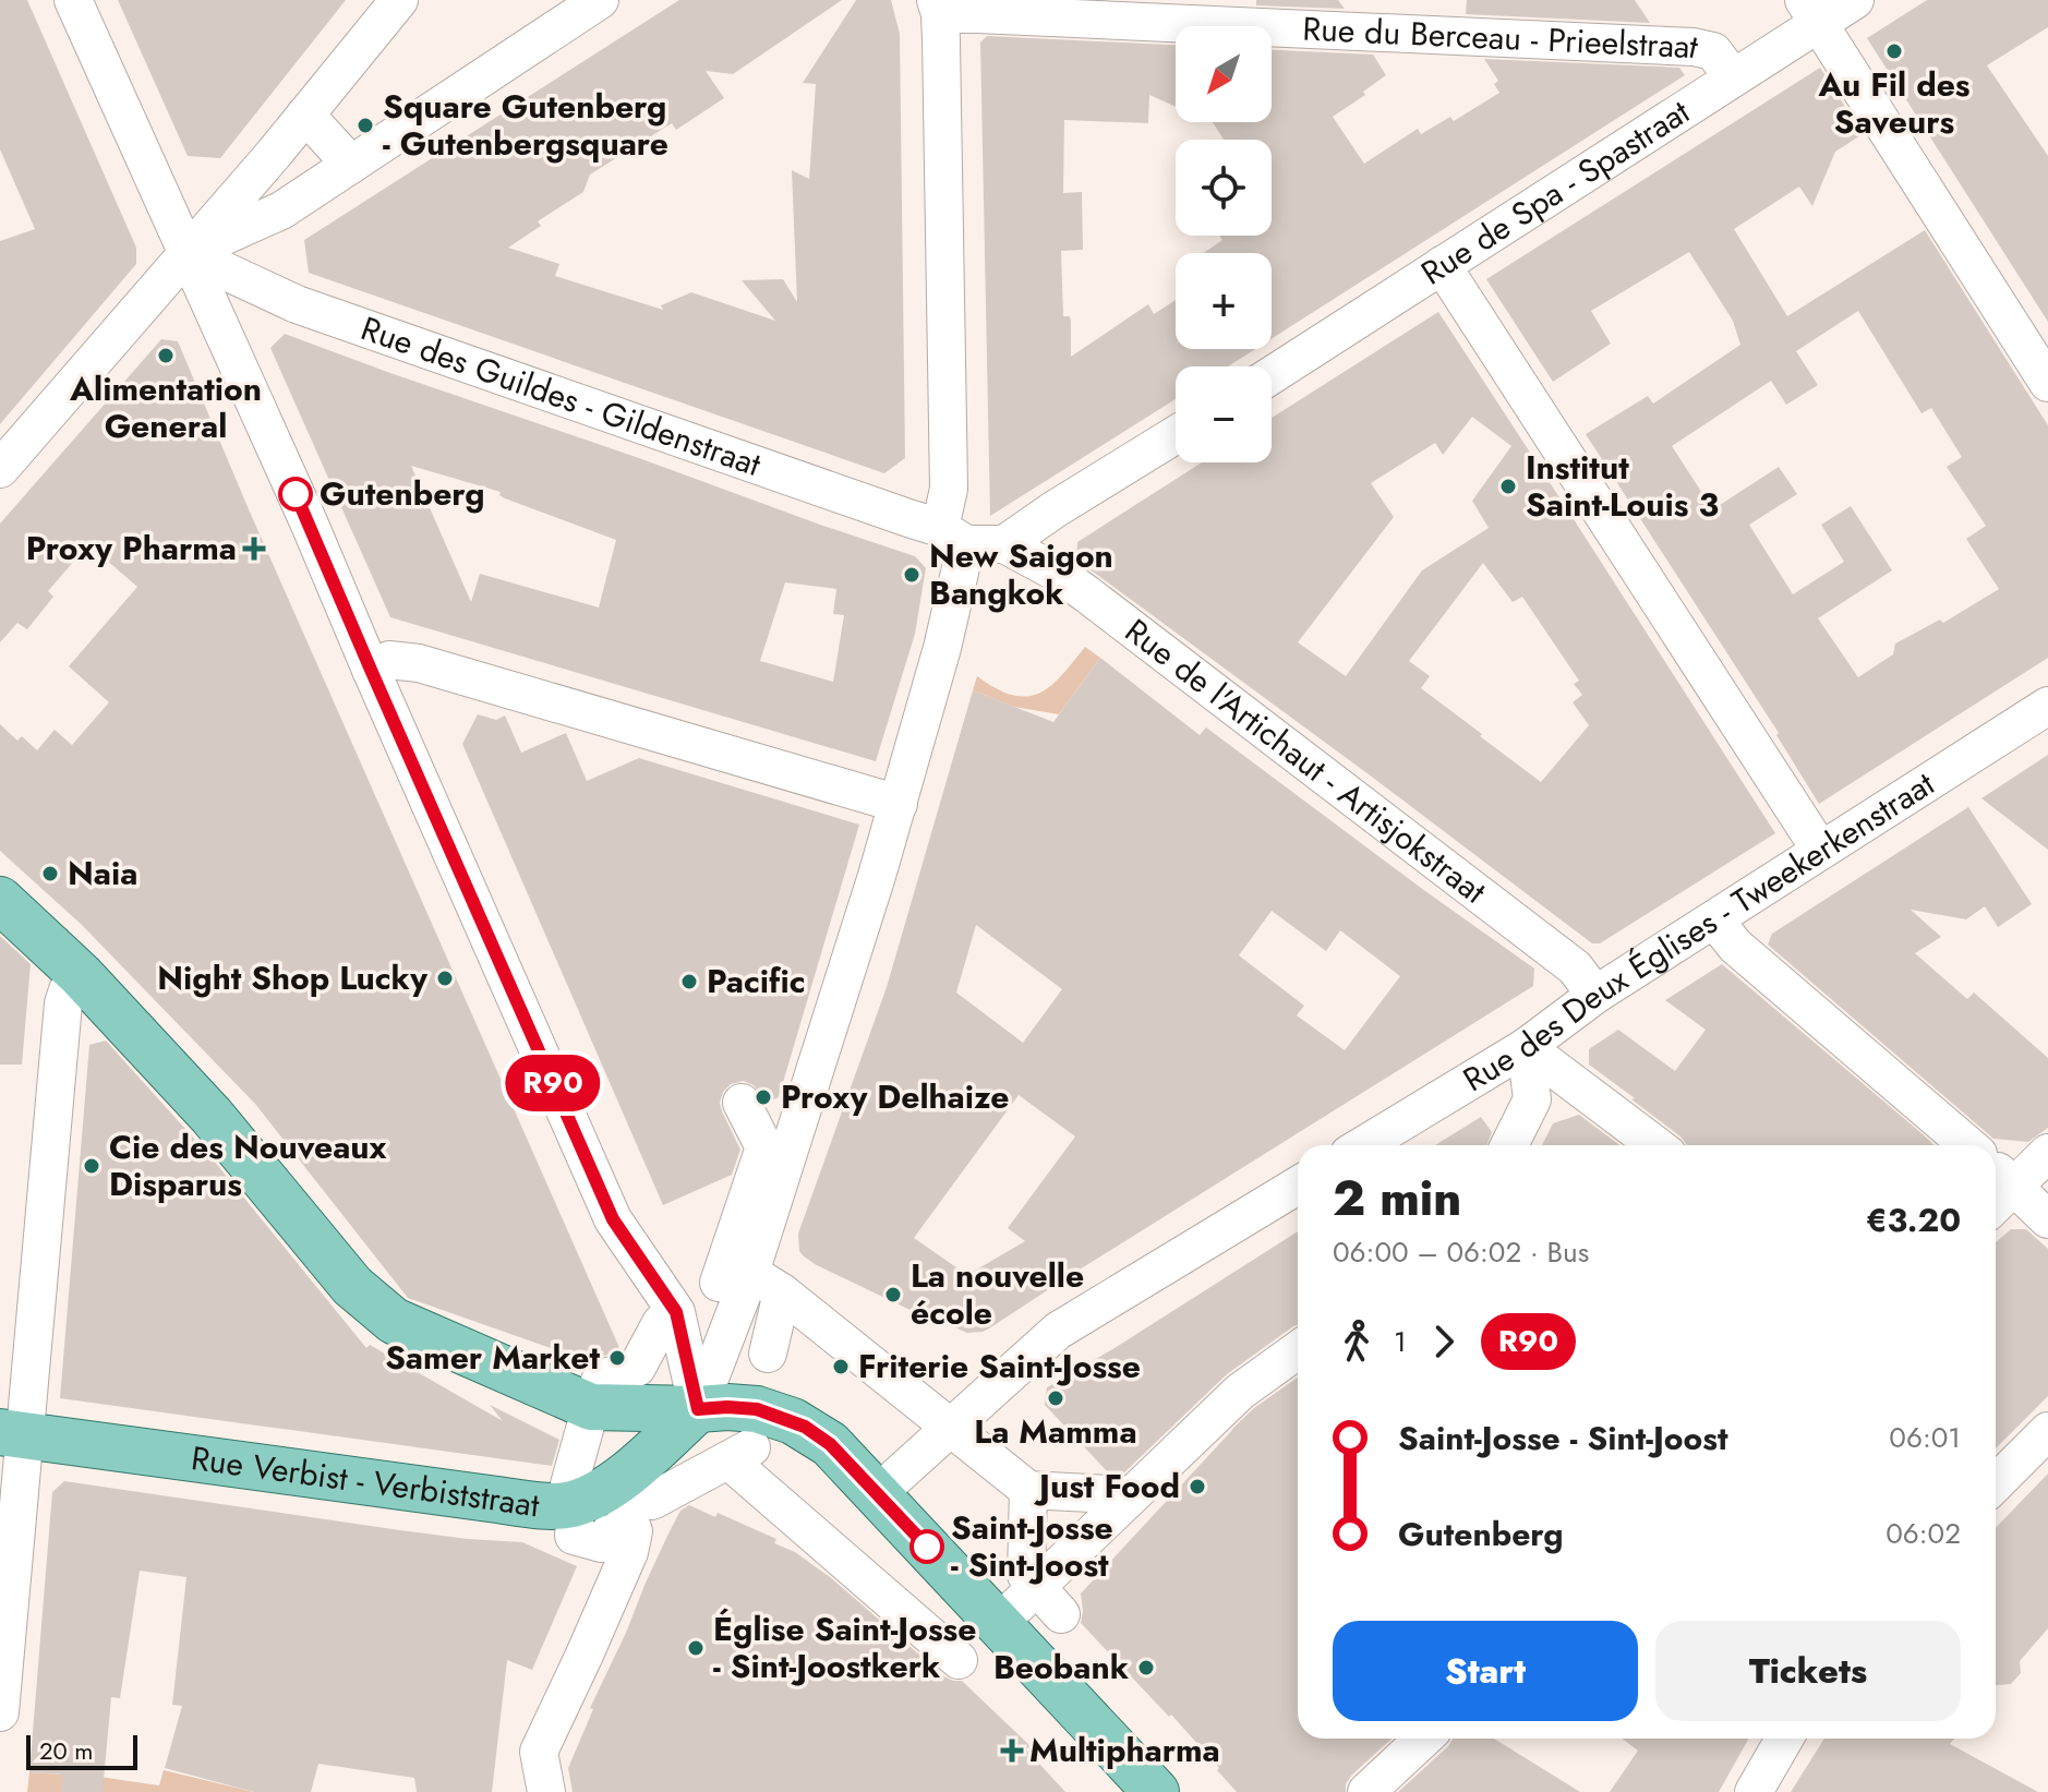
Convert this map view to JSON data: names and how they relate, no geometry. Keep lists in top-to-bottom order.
{
  "streets": {
    "main road": ["Rue Verbist - Verbiststraat"],
    "street": [
      "Rue du Berceau - Prieelstraat",
      "Rue de Spa - Spastraat",
      "Rue des Guildes - Gildenstraat",
      "Rue de l'Artichaut - Artisjokstraat",
      "Rue des Deux Églises - Tweekerkenstraat"
    ]
  },
  "crossings": [
    ["Rue du Berceau - Prieelstraat", "Rue de Spa - Spastraat"],
    ["Rue des Guildes - Gildenstraat", "Rue de l'Artichaut - Artisjokstraat"],
    ["Rue de l'Artichaut - Artisjokstraat", "Rue des Deux Églises - Tweekerkenstraat"]
  ],
  "places": {
    "other": [
      "Au Fil des Saveurs",
      "Square Gutenberg - Gutenbergsquare",
      "Alimentation General",
      "Institut Saint-Louis 3",
      "Gutenberg",
      "New Saigon Bangkok",
      "Naia",
      "Night Shop Lucky",
      "Pacific",
      "Proxy Delhaize",
      "Cie des Nouveaux Disparus",
      "La nouvelle école",
      "Samer Market",
      "Friterie Saint-Josse",
      "La Mamma",
      "Just Food",
      "Saint-Josse - Sint-Joost",
      "Église Saint-Josse - Sint-Joostkerk",
      "Beobank"
    ],
    "health": ["Proxy Pharma", "Multipharma"]
  },
  "lines": ["bus line R90"],
  "scale_bar": "20 m",
  "north": "bottom left",
  "page": {
    "on_map": "R90",
    "map_buttons": ["+", "−"],
    "heading": ["2 min", "06:00 – 06:02 · Bus", "€3.20"],
    "legs": ["1", "R90"],
    "list": [
      {
        "name": "Saint-Josse - Sint-Joost",
        "value": "06:01"
      },
      {
        "name": "Gutenberg",
        "value": "06:02"
      }
    ],
    "buttons": ["Start", "Tickets"],
    "scale": "20 m"
  }
}
